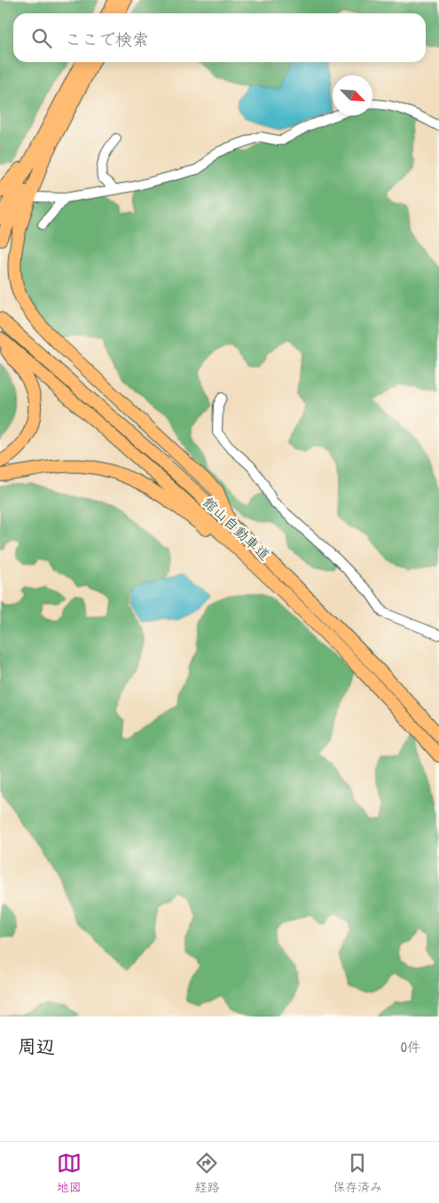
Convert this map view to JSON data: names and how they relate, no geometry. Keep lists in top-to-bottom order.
{
  "streets": {
    "highway": ["館山自動車道"]
  },
  "north": "bottom right",
  "page": {
    "search": "ここで検索",
    "heading": ["周辺", "0件"],
    "nav": ["地図", "経路", "保存済み"]
  }
}
